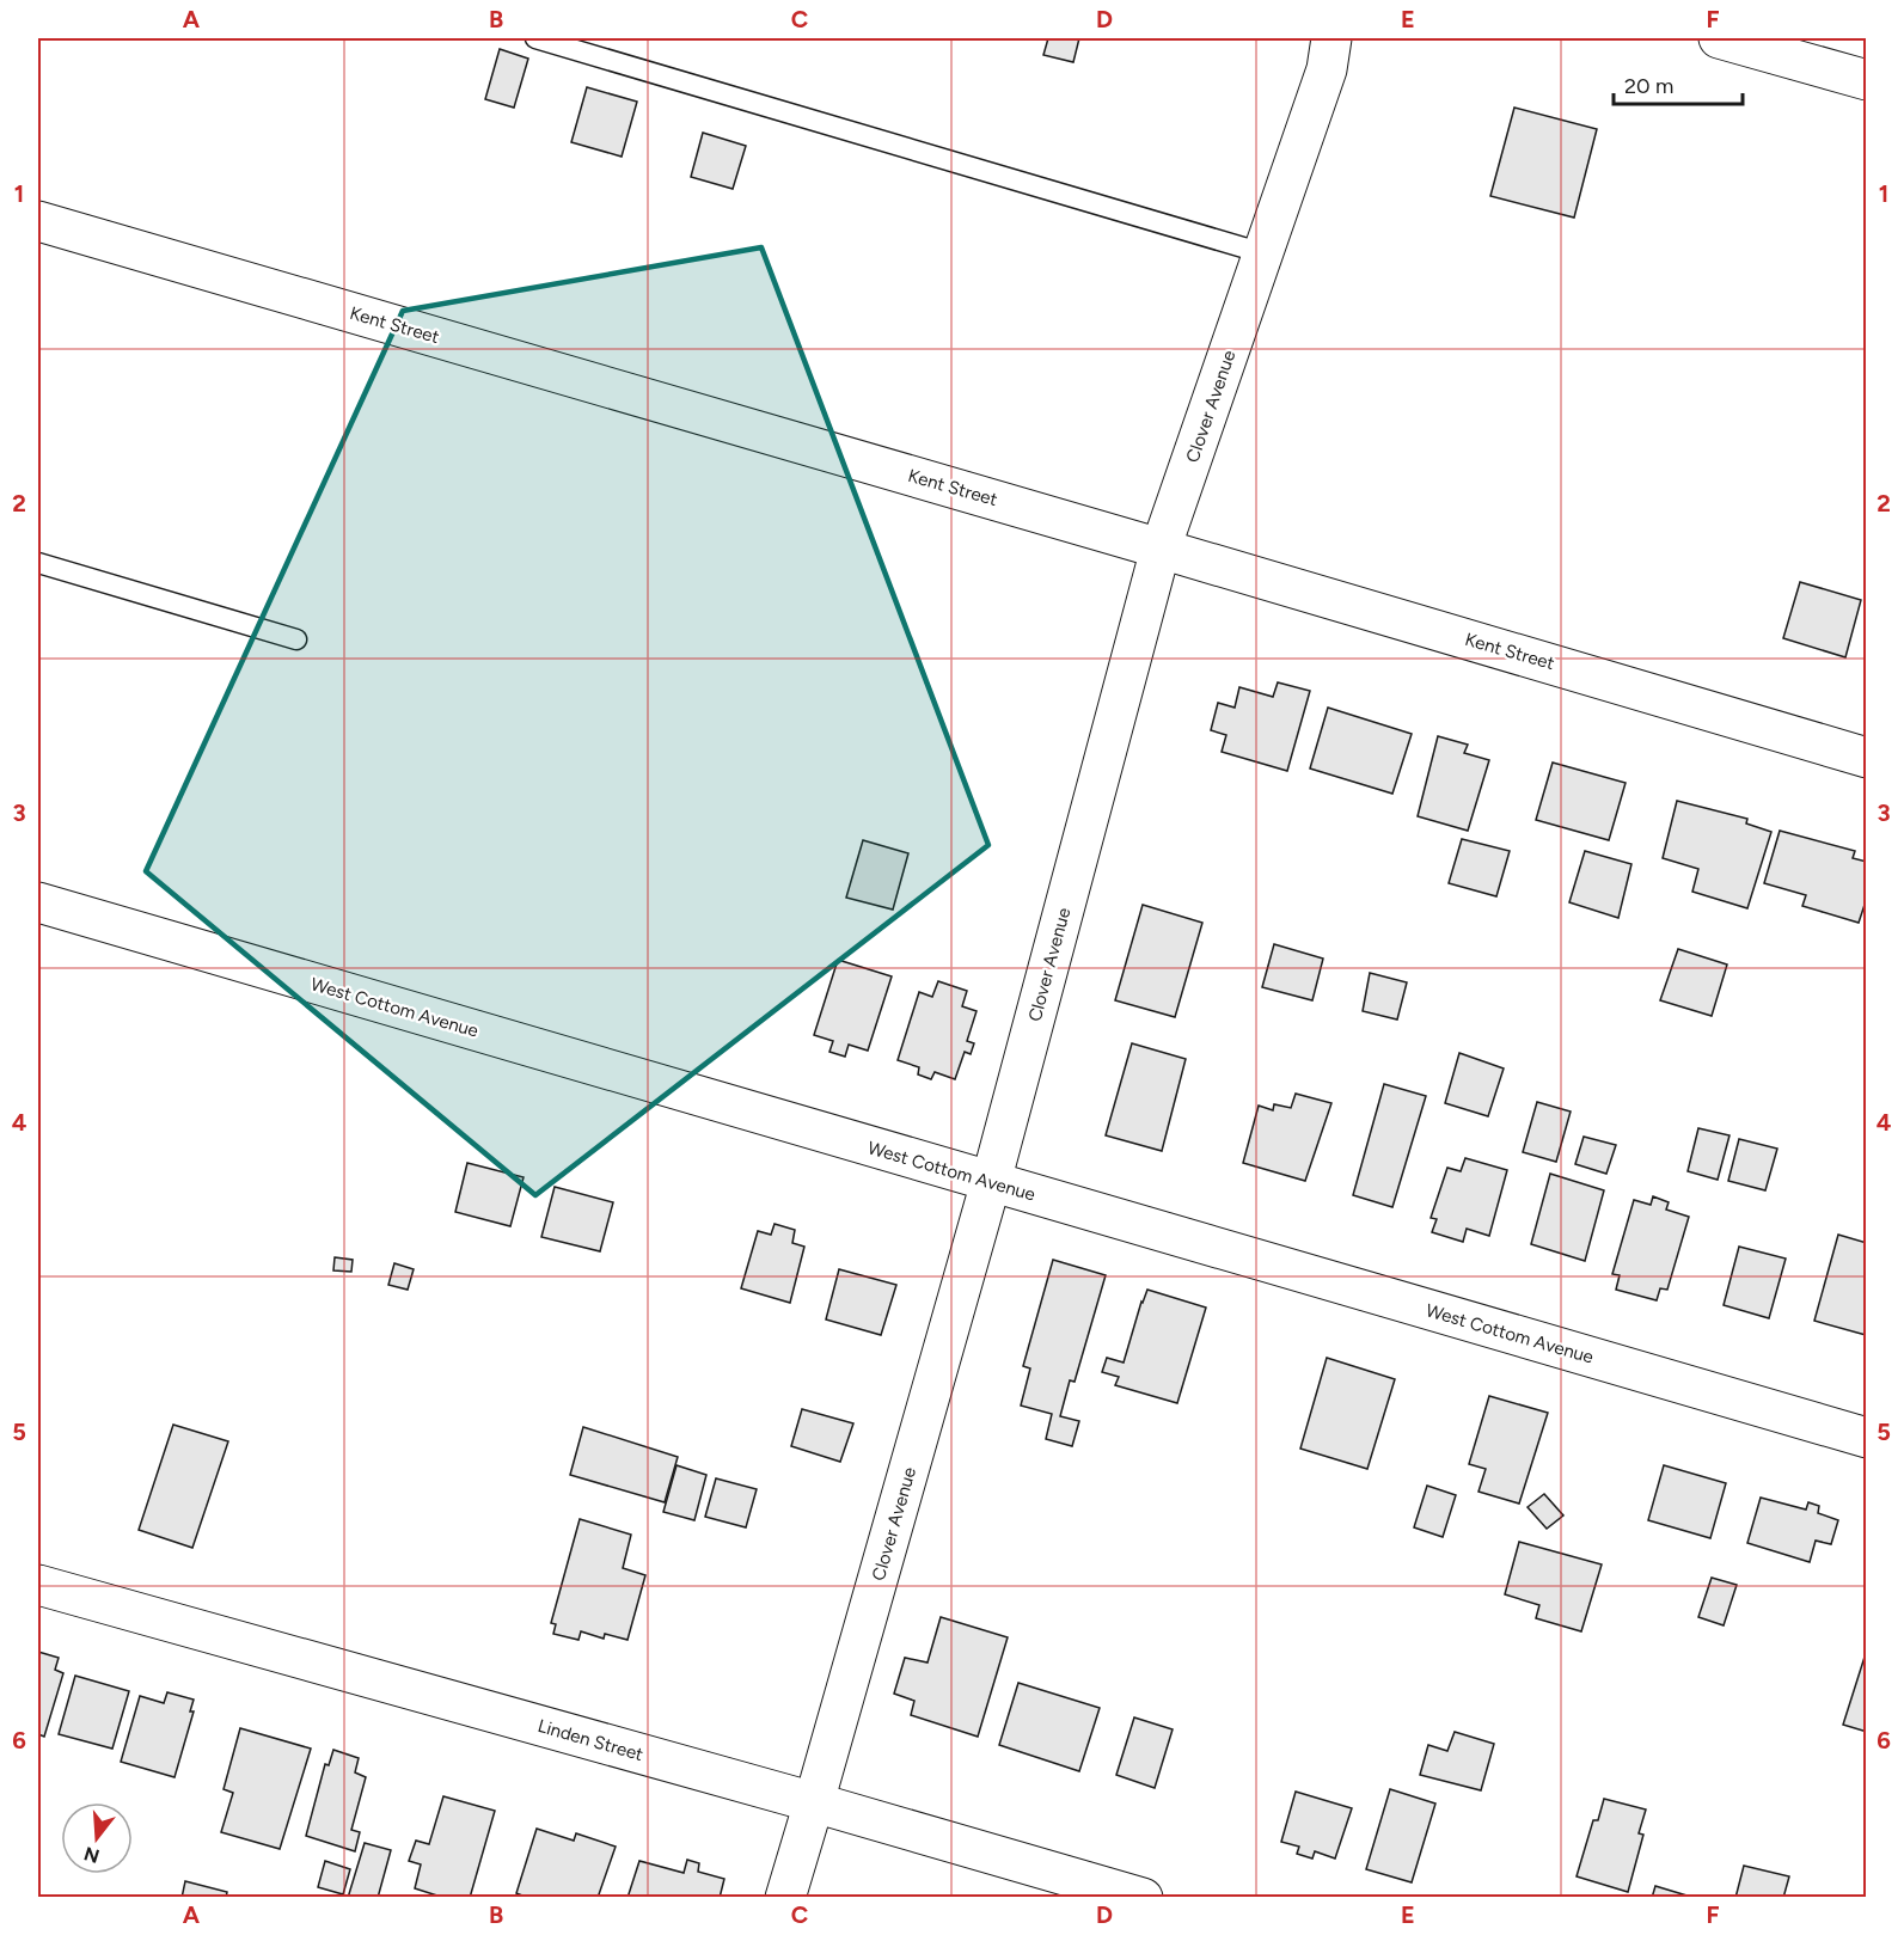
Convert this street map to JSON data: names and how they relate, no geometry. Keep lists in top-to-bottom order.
{
  "streets": {
    "street": [
      "Kent Street",
      "Clover Avenue",
      "West Cottom Avenue",
      "Linden Street"
    ]
  },
  "crossings": [
    ["Kent Street", "Clover Avenue"],
    ["Clover Avenue", "West Cottom Avenue"],
    ["Clover Avenue", "Linden Street"]
  ],
  "scale_bar": "20 m",
  "north": "bottom",
  "grid": {
    "columns": [
      "A",
      "B",
      "C",
      "D",
      "E",
      "F"
    ],
    "rows": [
      "1",
      "2",
      "3",
      "4",
      "5",
      "6"
    ]
  }
}
